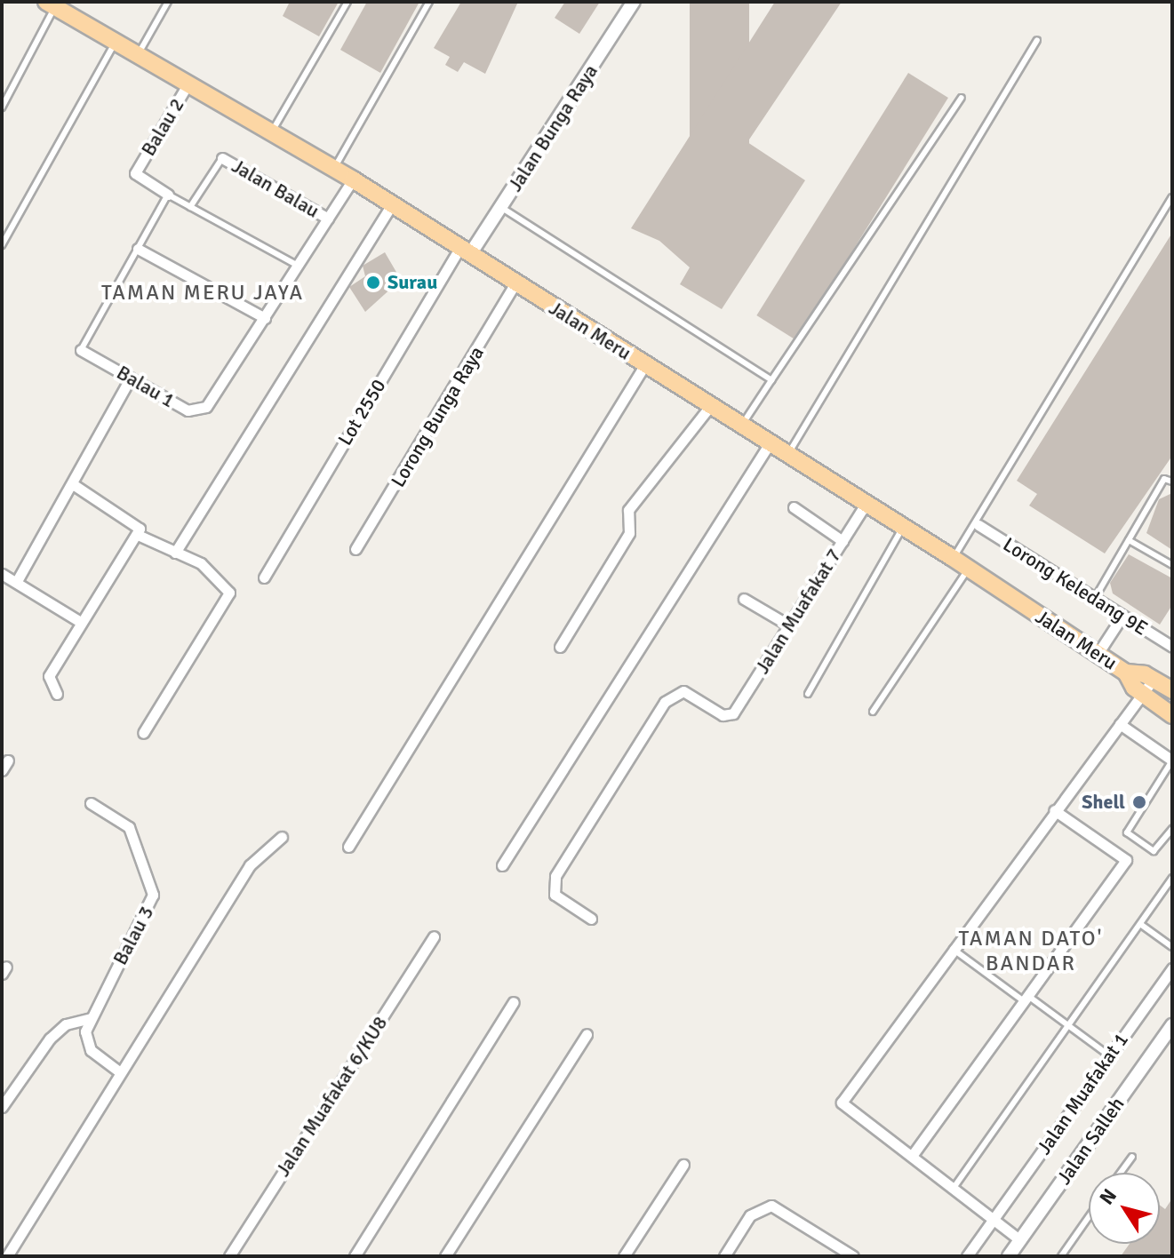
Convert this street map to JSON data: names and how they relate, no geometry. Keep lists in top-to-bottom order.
{
  "streets": {
    "main road": ["Jalan Meru"],
    "street": [
      "Balau 2",
      "Jalan Bunga Raya",
      "Jalan Balau",
      "Balau 1",
      "Lot 2550",
      "Lorong Bunga Raya",
      "Lorong Keledang 9E",
      "Jalan Muafakat 7",
      "Balau 3",
      "Jalan Muafakat 1",
      "Jalan Muafakat 6/KU8",
      "Jalan Salleh"
    ]
  },
  "crossings": [
    ["Balau 2", "Jalan Meru"],
    ["Balau 2", "Balau 1"],
    ["Jalan Bunga Raya", "Jalan Meru"],
    ["Jalan Bunga Raya", "Lot 2550"],
    ["Jalan Balau", "Balau 1"],
    ["Jalan Meru", "Balau 1"],
    ["Jalan Meru", "Lot 2550"],
    ["Jalan Meru", "Lorong Bunga Raya"],
    ["Jalan Meru", "Jalan Muafakat 7"]
  ],
  "districts": ["TAMAN MERU JAYA", "TAMAN DATO' BANDAR"],
  "places": ["Surau", "Shell"],
  "north": "top left"
}
